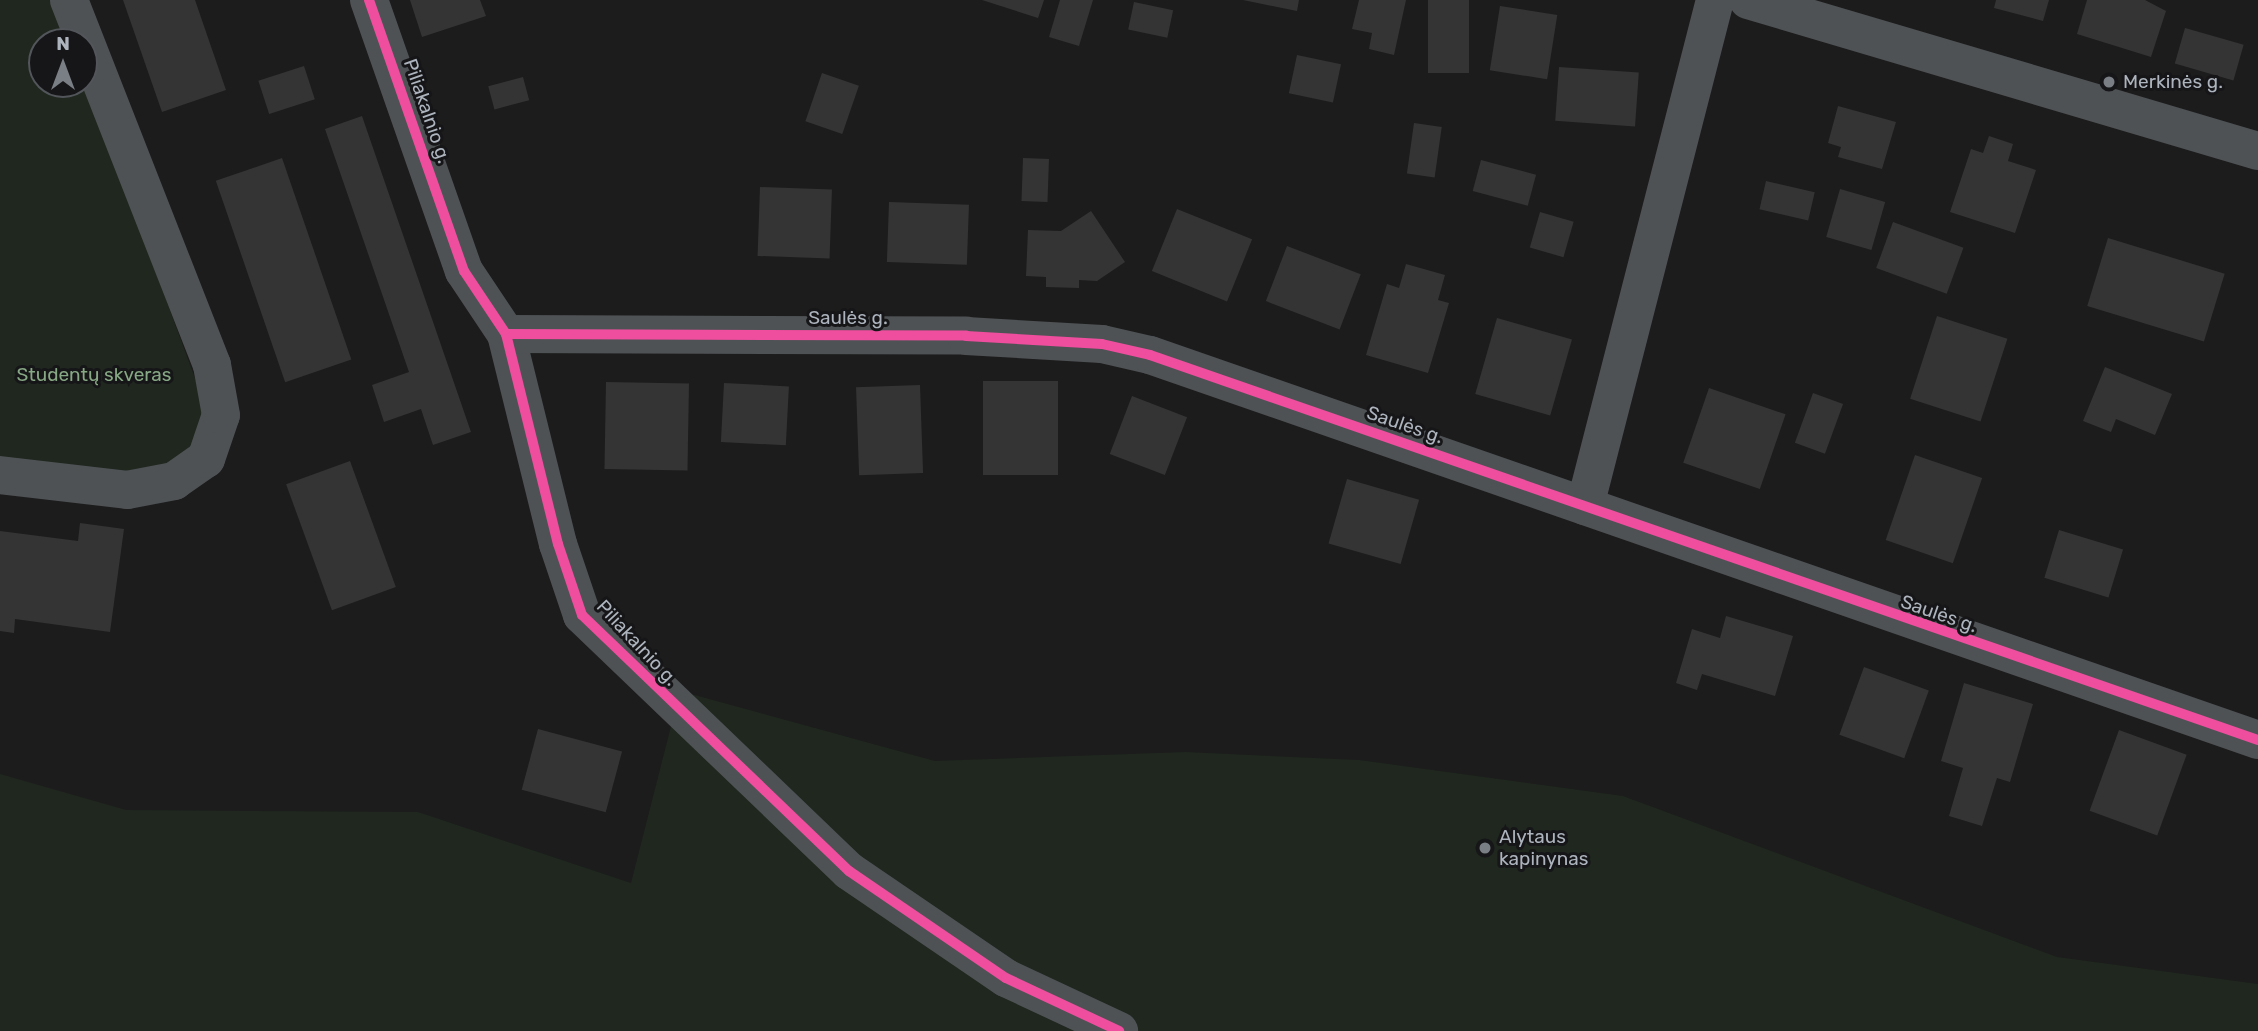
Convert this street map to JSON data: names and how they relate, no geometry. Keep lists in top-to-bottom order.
{
  "streets": {
    "street": ["Piliakalnio g.", "Saulės g."]
  },
  "crossings": [
    ["Piliakalnio g.", "Saulės g."]
  ],
  "parks": ["Studentų skveras"],
  "places": ["Merkinės g.", "Alytaus kapinynas"],
  "north": "top"
}
